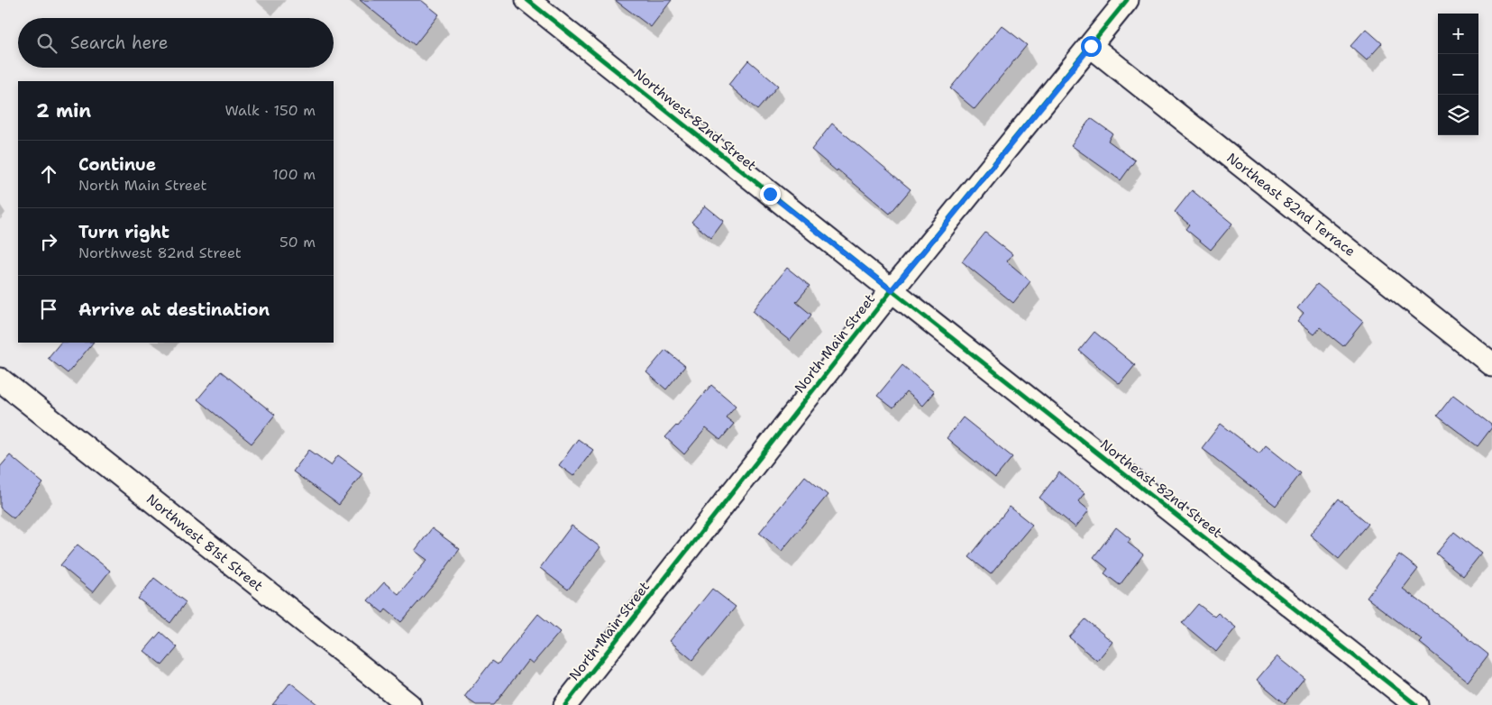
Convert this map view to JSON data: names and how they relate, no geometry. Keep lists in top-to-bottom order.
{
  "streets": {
    "street": [
      "Northwest 82nd Street",
      "Northeast 82nd Terrace",
      "North Main Street",
      "Northeast 82nd Street",
      "Northwest 81st Street"
    ]
  },
  "crossings": [
    ["Northwest 82nd Street", "North Main Street"],
    ["Northwest 82nd Street", "Northeast 82nd Street"],
    ["Northeast 82nd Terrace", "North Main Street"],
    ["North Main Street", "Northeast 82nd Street"]
  ],
  "page": {
    "map_buttons": ["+", "−"],
    "search": "Search here",
    "heading": ["2 min", "Walk · 150 m"],
    "list": [
      ["Continue", "North Main Street", "100 m"],
      ["Turn right", "Northwest 82nd Street", "50 m"],
      "Arrive at destination"
    ]
  }
}
